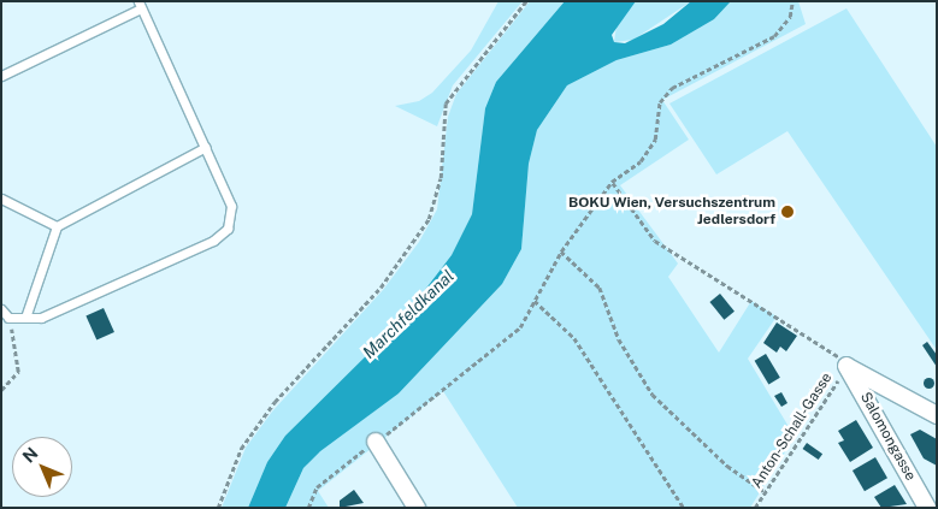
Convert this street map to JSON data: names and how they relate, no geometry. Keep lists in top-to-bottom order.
{
  "streets": {
    "street": ["Salomongasse"],
    "path": ["Anton-Schall-Gasse"]
  },
  "crossings": [
    ["Anton-Schall-Gasse", "Salomongasse"]
  ],
  "water": ["Marchfeldkanal"],
  "places": ["BOKU Wien, Versuchszentrum Jedlersdorf"],
  "north": "top left"
}
